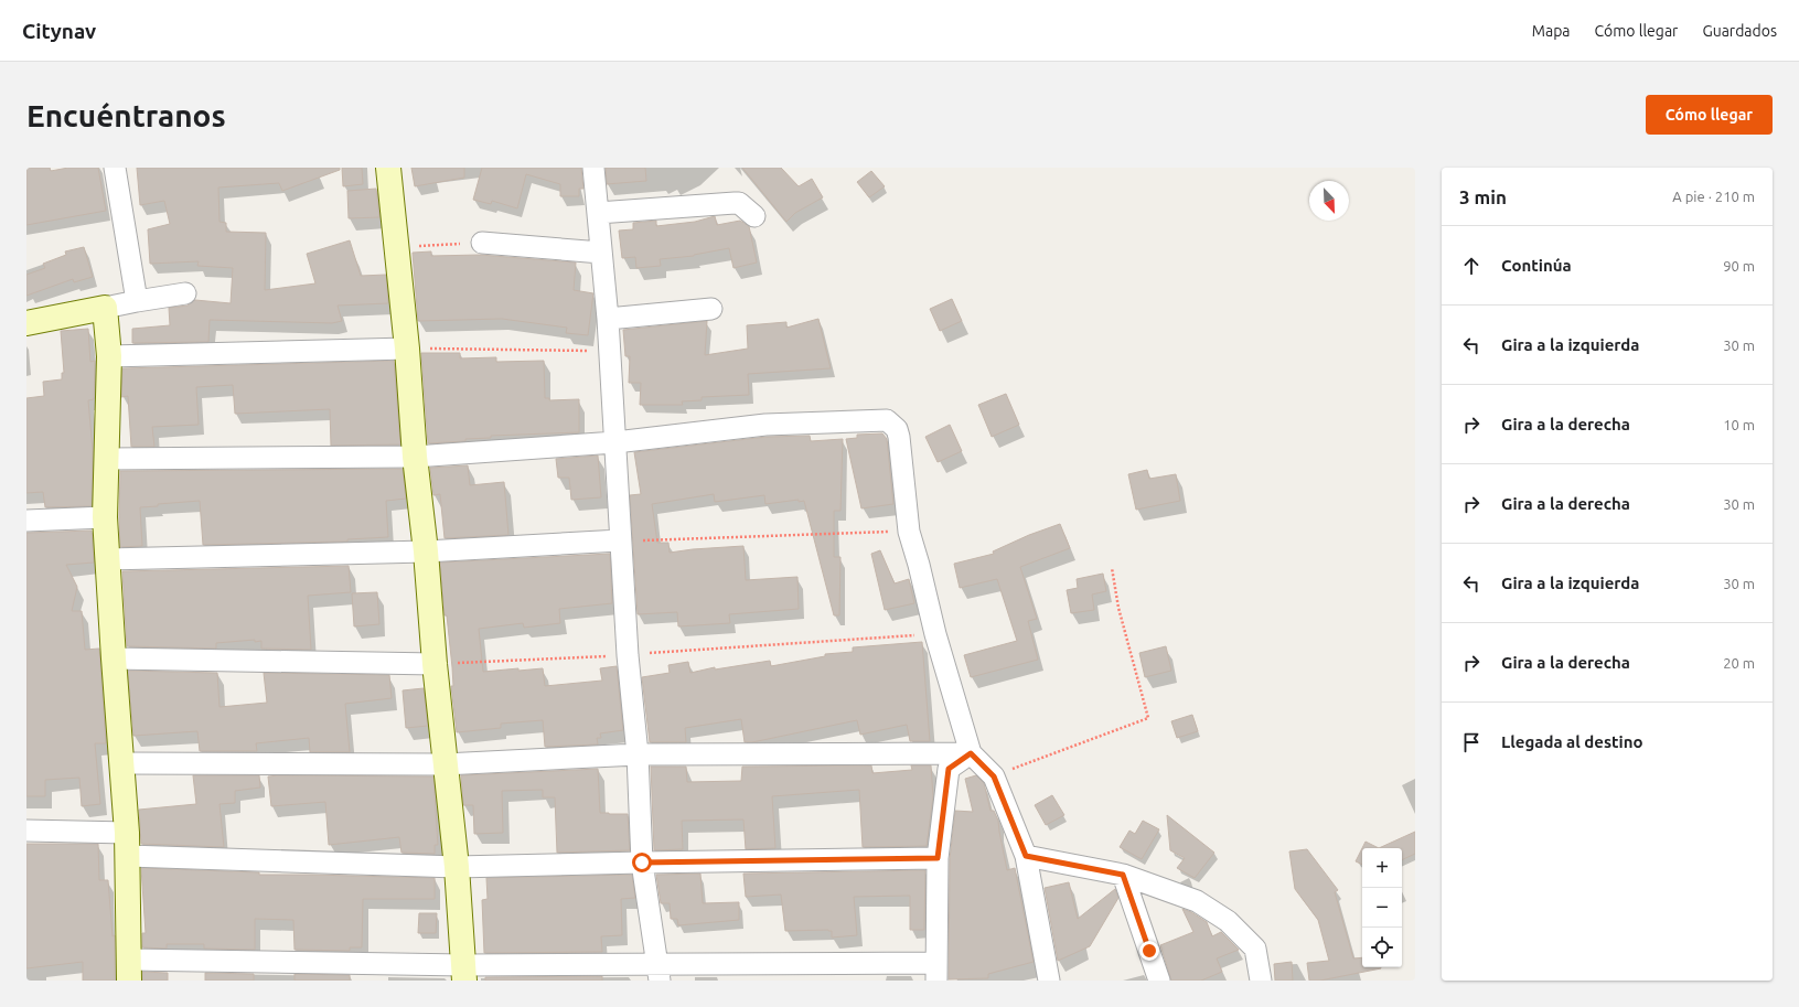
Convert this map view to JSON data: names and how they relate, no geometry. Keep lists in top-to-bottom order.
{
  "north": "bottom right",
  "page": {
    "header": "Citynav",
    "nav": ["Mapa", "Cómo llegar", "Guardados"],
    "buttons": "Cómo llegar",
    "title": "Encuéntranos",
    "heading": ["3 min", "A pie · 210 m"],
    "list": [
      ["Continúa", "90 m"],
      ["Gira a la izquierda", "30 m"],
      ["Gira a la derecha", "10 m"],
      ["Gira a la derecha", "30 m"],
      ["Gira a la izquierda", "30 m"],
      ["Gira a la derecha", "20 m"],
      "Llegada al destino"
    ],
    "map_buttons": ["+", "−"]
  }
}
